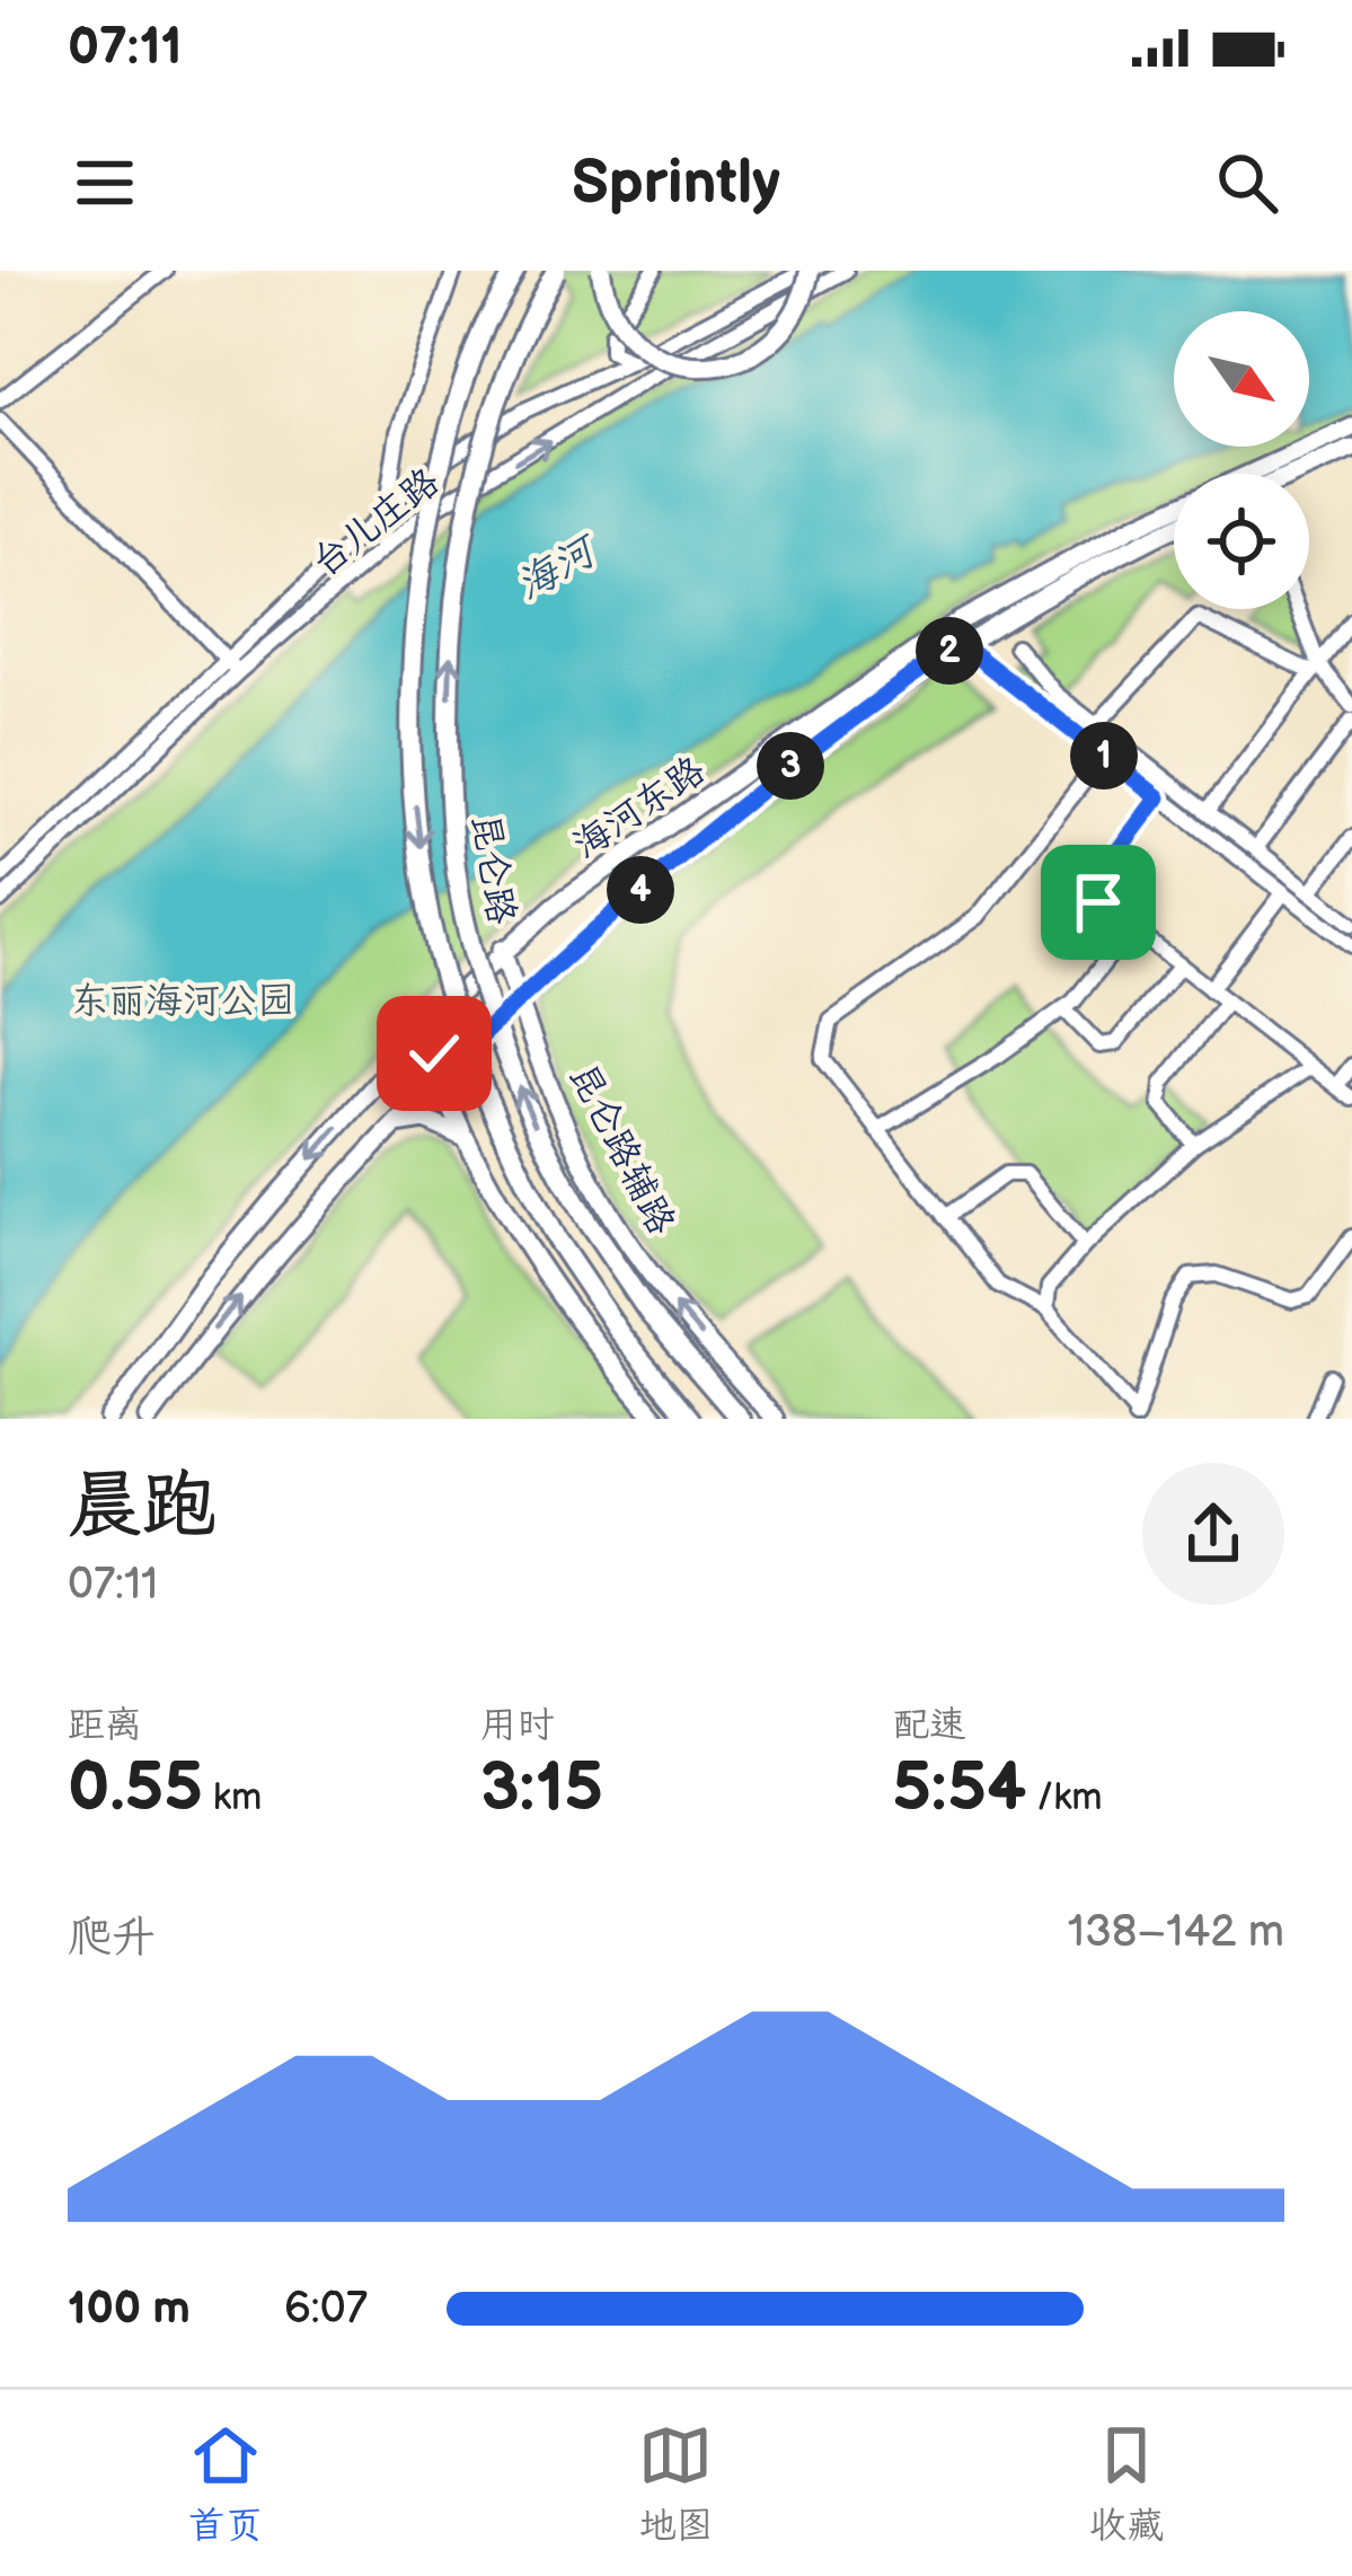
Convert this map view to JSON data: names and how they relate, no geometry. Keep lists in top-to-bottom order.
{
  "streets": {
    "highway": ["昆仑路"],
    "main road": ["海河东路", "昆仑路辅路"],
    "street": ["台儿庄路"]
  },
  "crossings": [
    ["海河东路", "昆仑路辅路"]
  ],
  "water": ["海河"],
  "parks": ["东丽海河公园"],
  "north": "bottom right",
  "page": {
    "status": "07:11",
    "header": "Sprintly",
    "pins": [
      "2",
      "1",
      "3",
      "4"
    ],
    "heading": ["晨跑", "07:11"],
    "stats": [
      ["距离", "0.55 km"],
      ["用时", "3:15"],
      ["配速", "5:54 /km"]
    ],
    "chart": ["爬升", "138–142 m"],
    "list": [
      {
        "name": "100 m",
        "note": "6:07"
      }
    ],
    "tabs": ["首页", "地图", "收藏"]
  }
}
